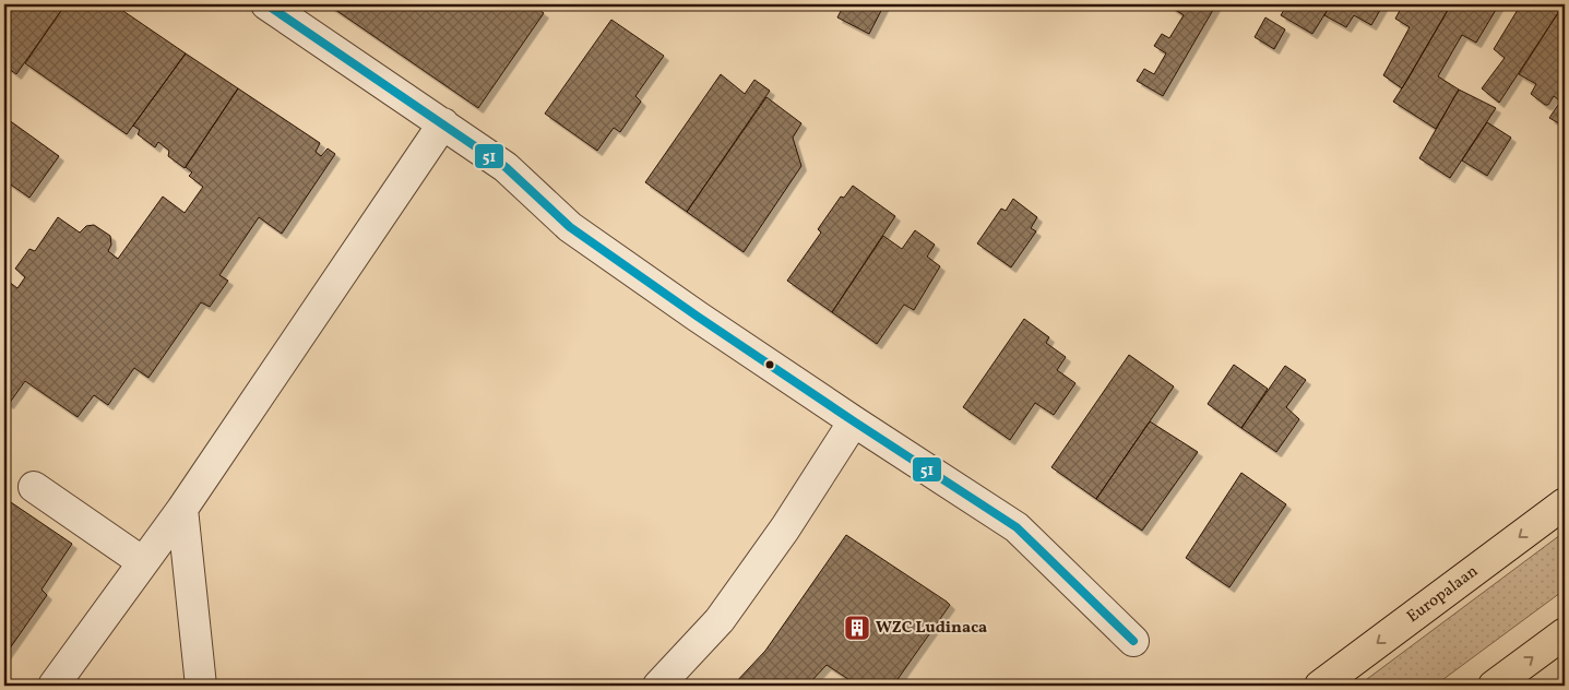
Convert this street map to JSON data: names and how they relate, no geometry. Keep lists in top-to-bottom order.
{
  "streets": {
    "main road": ["Europalaan"]
  },
  "one_way": ["Europalaan"],
  "places": {
    "building": ["WZC Ludinaca"]
  },
  "lines": ["transit line 51"]
}
